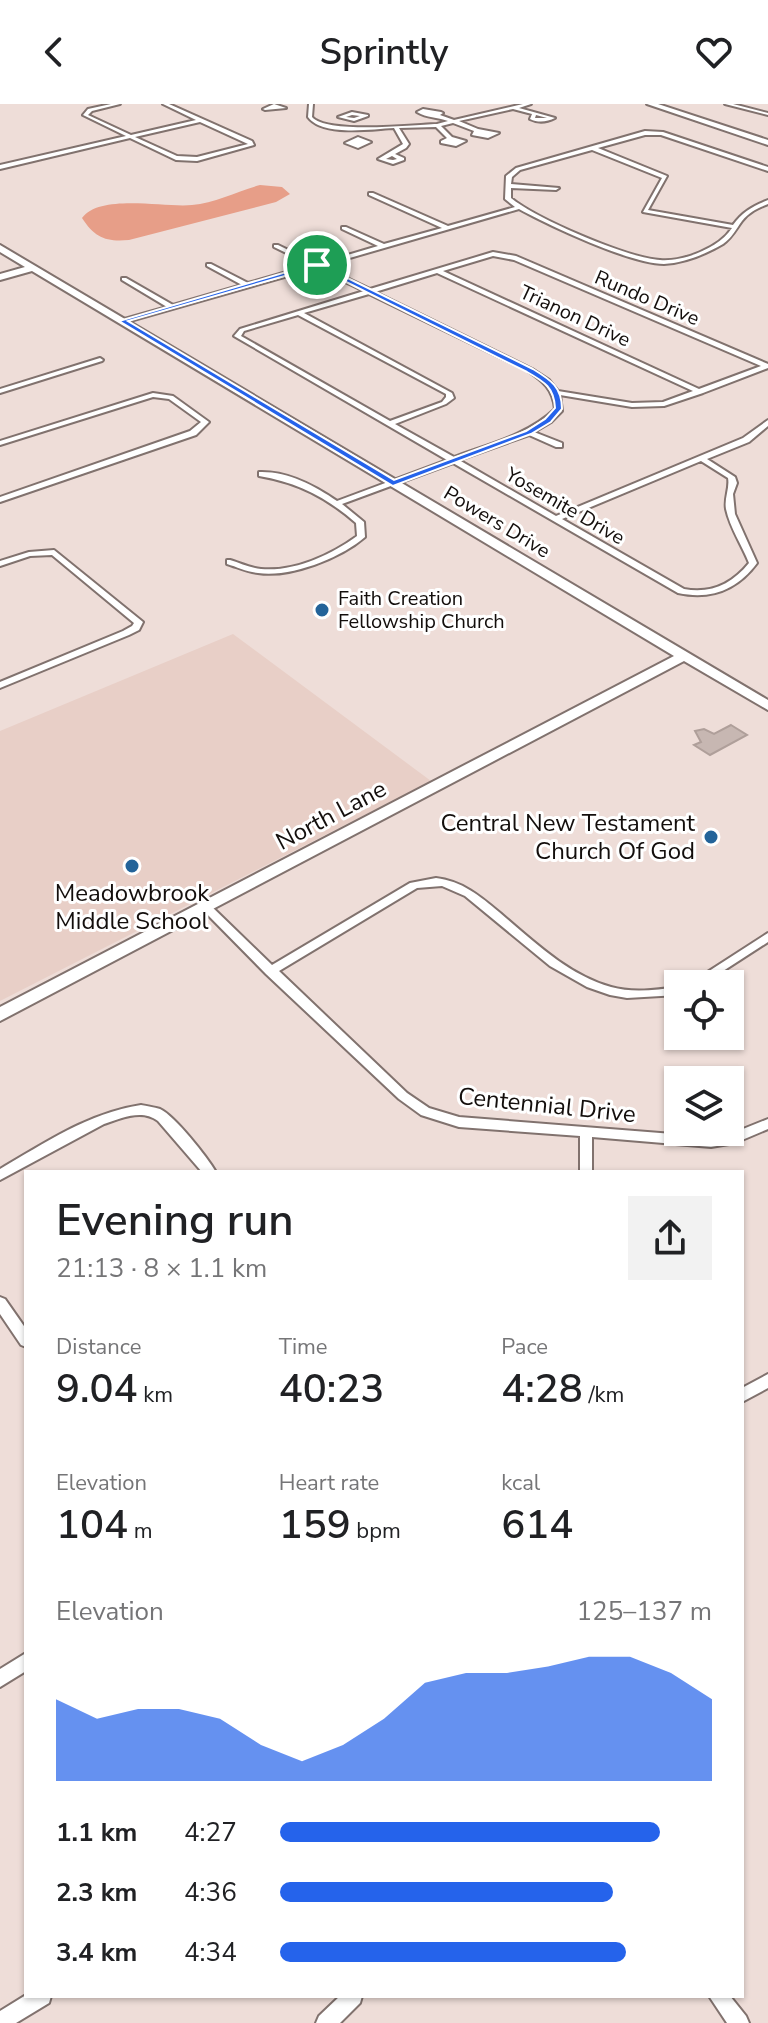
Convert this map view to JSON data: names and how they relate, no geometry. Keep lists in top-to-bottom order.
{
  "streets": {
    "street": [
      "Rundo Drive",
      "Trianon Drive",
      "Yosemite Drive",
      "Powers Drive",
      "North Lane",
      "Centennial Drive"
    ]
  },
  "crossings": [
    ["Rundo Drive", "Trianon Drive"],
    ["Powers Drive", "North Lane"],
    ["North Lane", "Centennial Drive"]
  ],
  "places": ["Faith Creation Fellowship Church", "Central New Testament Church Of God", "Meadowbrook Middle School"],
  "page": {
    "header": "Sprintly",
    "heading": ["Evening run", "21:13 · 8 × 1.1 km"],
    "stats": [
      ["Distance", "9.04 km"],
      ["Time", "40:23"],
      ["Pace", "4:28 /km"],
      ["Elevation", "104 m"],
      ["Heart rate", "159 bpm"],
      ["kcal", "614"]
    ],
    "chart": ["Elevation", "125–137 m"],
    "list": [
      {
        "name": "1.1 km",
        "note": "4:27"
      },
      {
        "name": "2.3 km",
        "note": "4:36"
      },
      {
        "name": "3.4 km",
        "note": "4:34"
      }
    ]
  }
}
